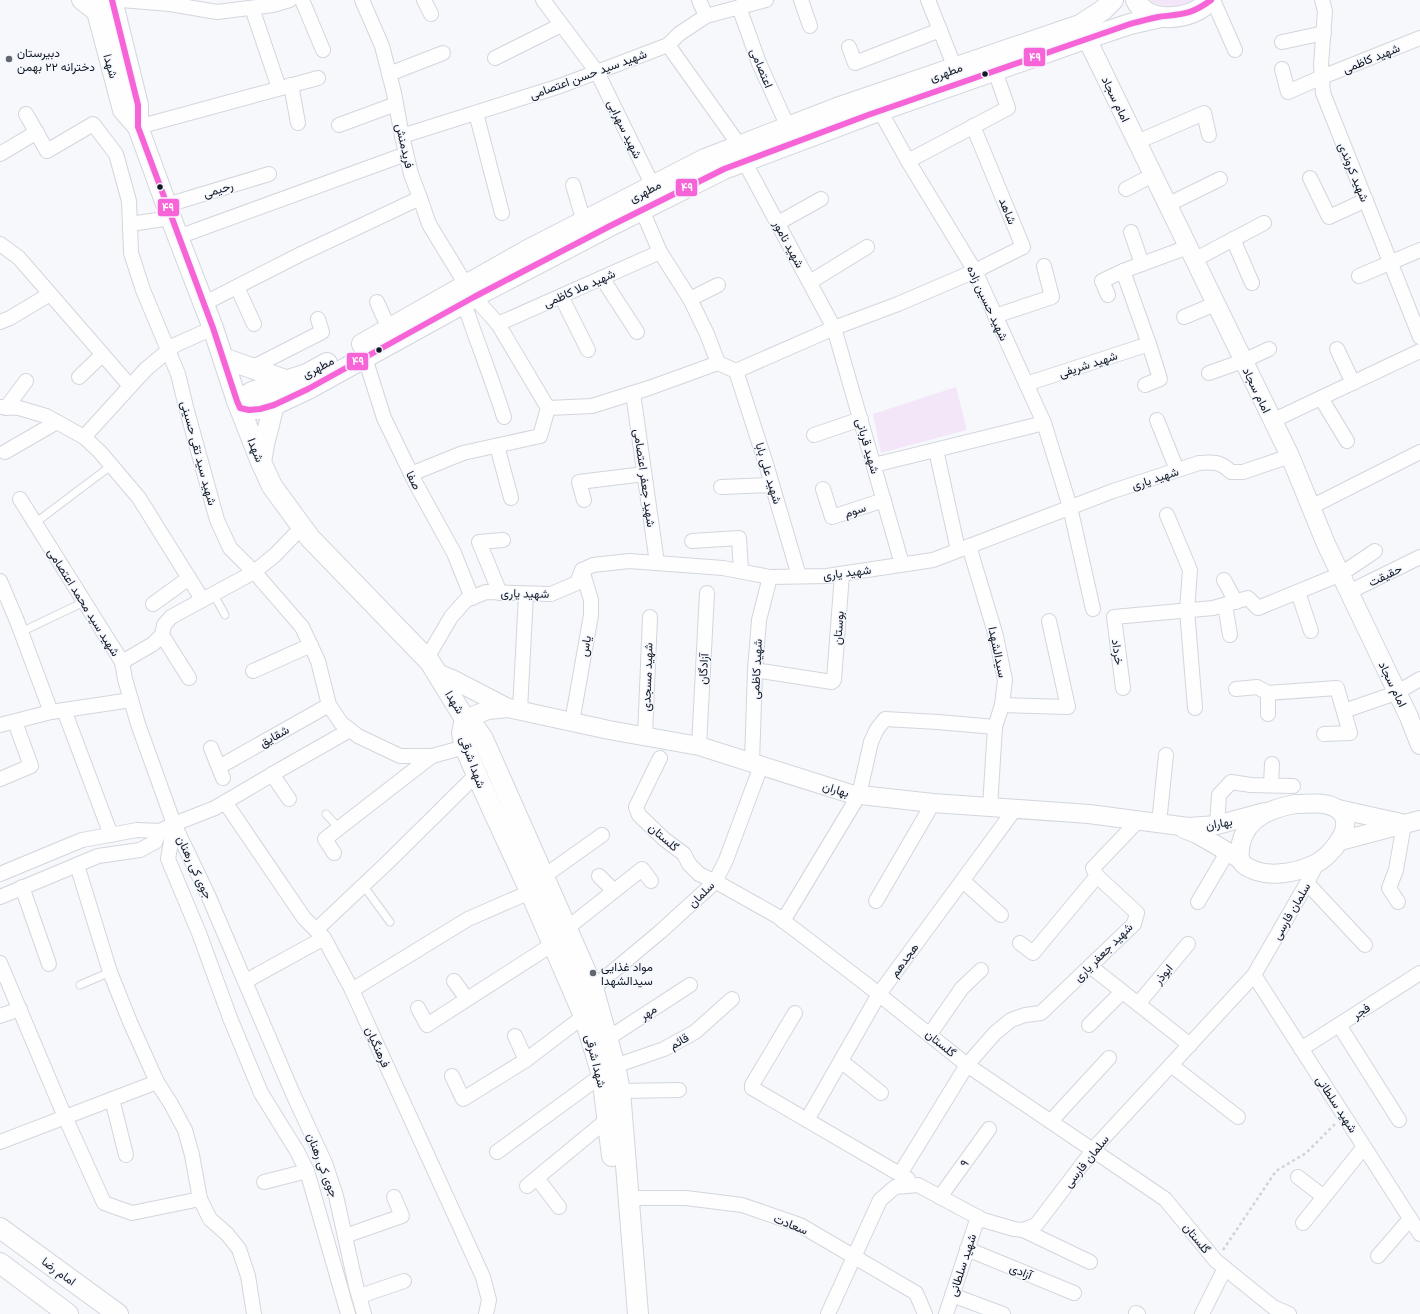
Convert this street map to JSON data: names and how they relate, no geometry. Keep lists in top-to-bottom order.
{
  "streets": {
    "main road": [
      "شهدا",
      "مطهری",
      "شهدا شرقی",
      "امام رضا"
    ],
    "street": [
      "شهید کاظمی",
      "اعتصامی",
      "شهید سید حسن اعتصامی",
      "امام سجاد",
      "شهید سهرابی",
      "فریدمنش",
      "شهید کروندی",
      "رحیمی",
      "شاهد",
      "شهید نامور",
      "شهید ملا کاظمی",
      "شهید حسین زاده",
      "شهید شریفی",
      "شهید قربانی",
      "شهید سید تقی حسینی",
      "شهید علی بابا",
      "شهید جعفر اعتصامی",
      "شهید یاری",
      "صفا",
      "سوم",
      "حقیقت",
      "شهید سید محمد اعتصامی",
      "بوستان",
      "یاس",
      "سیدالشهدا",
      "خرداد",
      "آزادگان",
      "شهید مسجدی",
      "شقایق",
      "بهاران",
      "گلستان",
      "جوی کی رهنان",
      "سلمان",
      "سلمان فارسی",
      "شهید جعفر یاری",
      "هجدهم",
      "ابوذر",
      "فجر",
      "مهر",
      "قائم",
      "فرهنگیان",
      "شهید سلطانی",
      "۹",
      "سعادت",
      "آزادی"
    ]
  },
  "crossings": [
    ["شهید کاظمی", "شهید کروندی"],
    ["شهید کاظمی", "شهید یاری"],
    ["شهید کاظمی", "بوستان"],
    ["شهید کاظمی", "بهاران"],
    ["شهید کاظمی", "سلمان"],
    ["شهدا", "مطهری"],
    ["شهدا", "رحیمی"],
    ["شهدا", "شهید یاری"],
    ["شهدا", "شهدا شرقی"],
    ["اعتصامی", "مطهری"],
    ["اعتصامی", "شهید سید حسن اعتصامی"],
    ["مطهری", "امام سجاد"],
    ["مطهری", "شهید سهرابی"],
    ["مطهری", "فریدمنش"],
    ["مطهری", "شهید نامور"],
    ["مطهری", "شهید حسین زاده"],
    ["مطهری", "صفا"],
    ["شهید سید حسن اعتصامی", "شهید سهرابی"],
    ["شهید سید حسن اعتصامی", "فریدمنش"],
    ["شهید سید حسن اعتصامی", "شهید نامور"],
    ["امام سجاد", "شهید یاری"],
    ["امام سجاد", "حقیقت"],
    ["رحیمی", "شهید سید تقی حسینی"],
    ["شاهد", "شهید حسین زاده"],
    ["شهید نامور", "شهید قربانی"],
    ["شهید حسین زاده", "شهید شریفی"],
    ["شهید حسین زاده", "شهید یاری"],
    ["شهید قربانی", "شهید یاری"],
    ["شهید قربانی", "سوم"],
    ["شهید سید تقی حسینی", "شقایق"],
    ["شهید سید تقی حسینی", "شهدا شرقی"],
    ["شهید علی بابا", "شهید یاری"],
    ["شهید جعفر اعتصامی", "شهید یاری"],
    ["شهید یاری", "صفا"],
    ["شهید یاری", "بوستان"],
    ["شهید یاری", "یاس"],
    ["شهید یاری", "سیدالشهدا"],
    ["شهید سید محمد اعتصامی", "جوی کی رهنان"],
    ["یاس", "بهاران"],
    ["سیدالشهدا", "بهاران"],
    ["آزادگان", "بهاران"],
    ["شهید مسجدی", "بهاران"],
    ["شهدا شرقی", "سلمان"],
    ["شهدا شرقی", "مهر"],
    ["شهدا شرقی", "قائم"],
    ["شهدا شرقی", "سعادت"],
    ["بهاران", "سلمان"],
    ["بهاران", "سلمان فارسی"],
    ["بهاران", "هجدهم"],
    ["گلستان", "سلمان"],
    ["گلستان", "سلمان فارسی"],
    ["گلستان", "شهید جعفر یاری"],
    ["گلستان", "هجدهم"],
    ["سلمان فارسی", "شهید سلطانی"],
    ["فجر", "شهید سلطانی"],
    ["شهید سلطانی", "آزادی"]
  ],
  "places": ["دبیرستان دخترانه ۲۲ بهمن", "مواد غذایی سیدالشهدا"],
  "lines": ["transit line ۴۹"]
}
